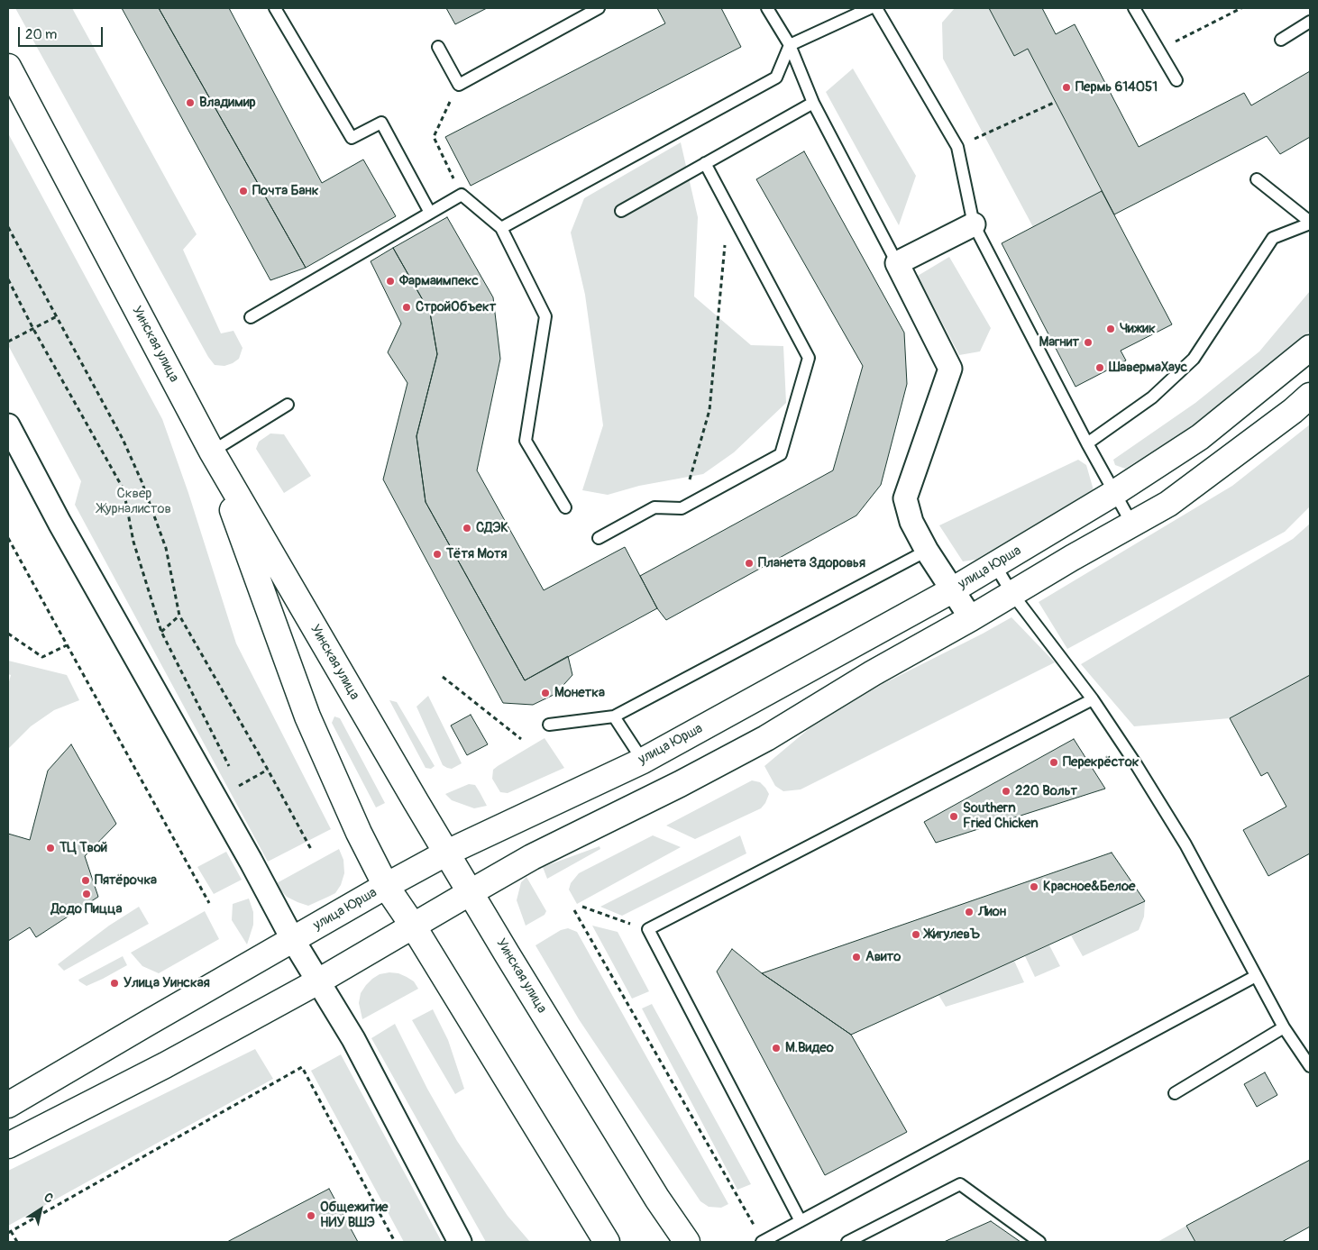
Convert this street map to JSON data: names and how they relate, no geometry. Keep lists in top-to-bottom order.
{
  "streets": {
    "main road": ["Уинская улица", "улица Юрша"]
  },
  "crossings": [
    ["Уинская улица", "улица Юрша"]
  ],
  "parks": ["Сквер Журналистов"],
  "places": [
    "Пермь 614051",
    "Владимир",
    "Почта Банк",
    "Фармаимпекс",
    "СтройОбъект",
    "Чижик",
    "Магнит",
    "ШавермаХаус",
    "СДЭК",
    "Тётя Мотя",
    "Планета Здоровья",
    "Монетка",
    "Перекрёсток",
    "220 Вольт",
    "Southern Fried Chicken",
    "ТЦ Твой",
    "Пятёрочка",
    "Красное&Белое",
    "Додо Пицца",
    "Лион",
    "ЖигулевЪ",
    "Авито",
    "Улица Уинская",
    "М.Видео",
    "Общежитие НИУ ВШЭ"
  ],
  "scale_bar": "20 m",
  "north": "top right"
}
